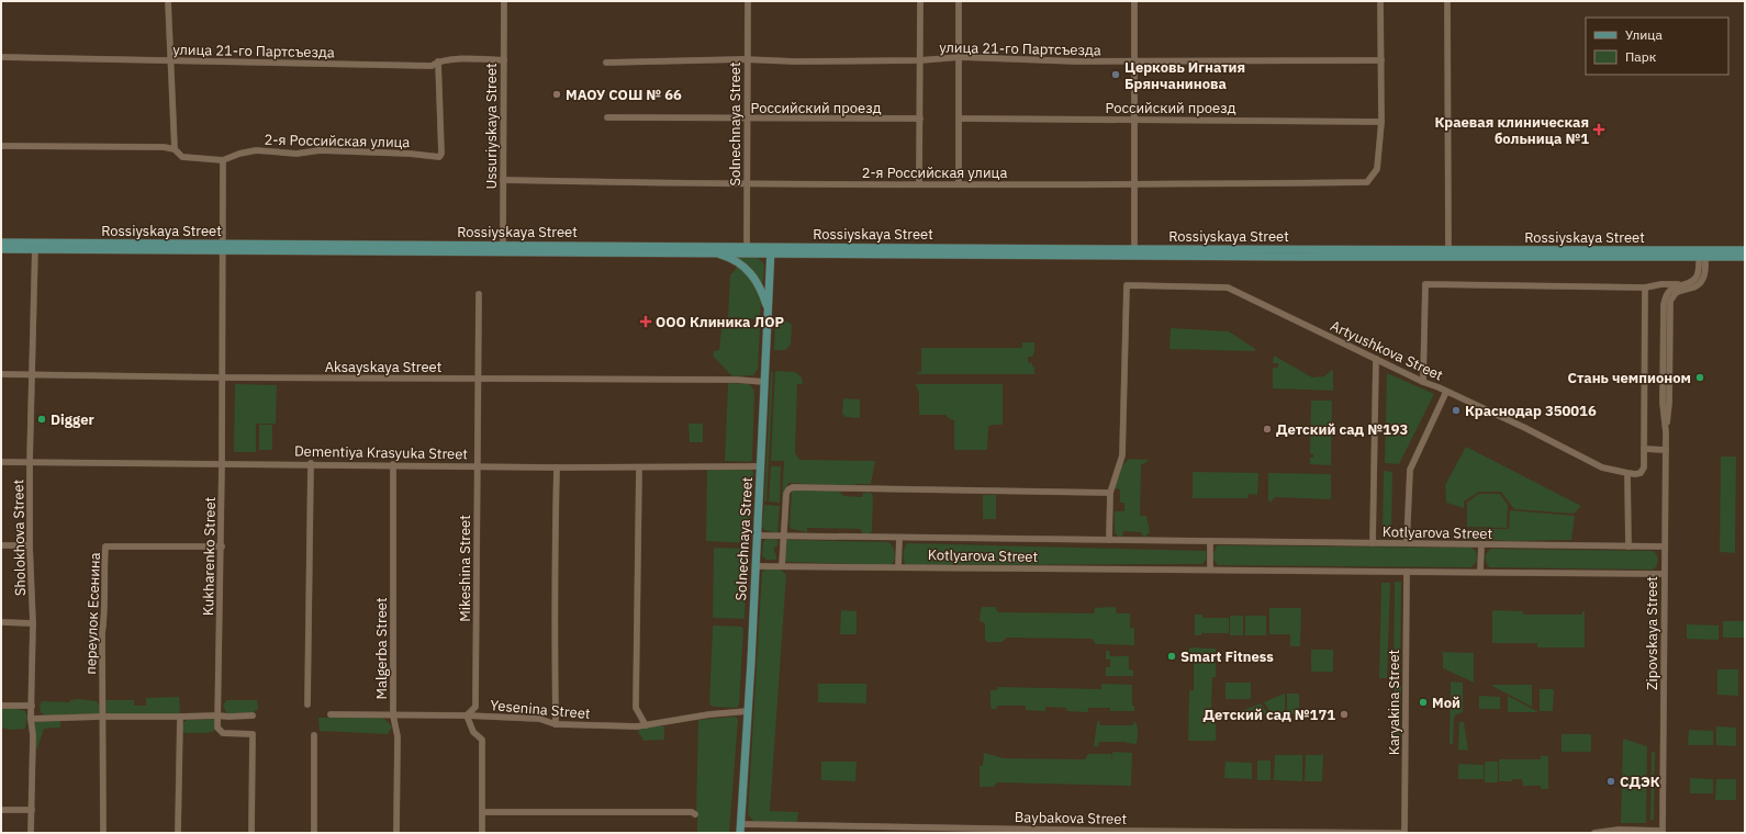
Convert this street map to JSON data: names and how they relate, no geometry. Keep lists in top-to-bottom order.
{
  "streets": {
    "main road": ["Solnechnaya Street", "Rossiyskaya Street"],
    "street": [
      "улица 21-го Партсъезда",
      "Российский проезд",
      "Ussuriyskaya Street",
      "2-я Российская улица",
      "Artyushkova Street",
      "Aksayskaya Street",
      "Dementiya Krasyuka Street",
      "Kotlyarova Street",
      "Sholokhova Street",
      "Kukharenko Street",
      "Mikeshina Street",
      "переулок Есенина",
      "Zipovskaya Street",
      "Malgerba Street",
      "Karyakina Street",
      "Yesenina Street",
      "Baybakova Street"
    ]
  },
  "crossings": [
    ["улица 21-го Партсъезда", "Solnechnaya Street"],
    ["улица 21-го Партсъезда", "Ussuriyskaya Street"],
    ["улица 21-го Партсъезда", "2-я Российская улица"],
    ["Российский проезд", "Solnechnaya Street"],
    ["Российский проезд", "2-я Российская улица"],
    ["Solnechnaya Street", "2-я Российская улица"],
    ["Solnechnaya Street", "Rossiyskaya Street"],
    ["Solnechnaya Street", "Aksayskaya Street"],
    ["Solnechnaya Street", "Dementiya Krasyuka Street"],
    ["Solnechnaya Street", "Kotlyarova Street"],
    ["Solnechnaya Street", "Yesenina Street"],
    ["Solnechnaya Street", "Baybakova Street"],
    ["Ussuriyskaya Street", "2-я Российская улица"],
    ["Ussuriyskaya Street", "Rossiyskaya Street"],
    ["2-я Российская улица", "Kukharenko Street"],
    ["Rossiyskaya Street", "Sholokhova Street"],
    ["Rossiyskaya Street", "Kukharenko Street"],
    ["Rossiyskaya Street", "Zipovskaya Street"],
    ["Aksayskaya Street", "Sholokhova Street"],
    ["Aksayskaya Street", "Kukharenko Street"],
    ["Aksayskaya Street", "Mikeshina Street"],
    ["Dementiya Krasyuka Street", "Sholokhova Street"],
    ["Dementiya Krasyuka Street", "Kukharenko Street"],
    ["Dementiya Krasyuka Street", "Mikeshina Street"],
    ["Dementiya Krasyuka Street", "Malgerba Street"],
    ["Kotlyarova Street", "Zipovskaya Street"],
    ["Kotlyarova Street", "Karyakina Street"],
    ["Kukharenko Street", "переулок Есенина"],
    ["Mikeshina Street", "Yesenina Street"],
    ["Malgerba Street", "Yesenina Street"]
  ],
  "places": {
    "other": [
      "Церковь Игнатия Брянчанинова",
      "МАОУ СОШ № 66",
      "Стань чемпионом",
      "Краснодар 350016",
      "Digger",
      "Детский сад №193",
      "Smart Fitness",
      "Мой",
      "Детский сад №171",
      "СДЭК"
    ],
    "health": ["Краевая клиническая больница №1", "ООО Клиника ЛОР"]
  },
  "legend": ["Улица", "Парк"]
}
